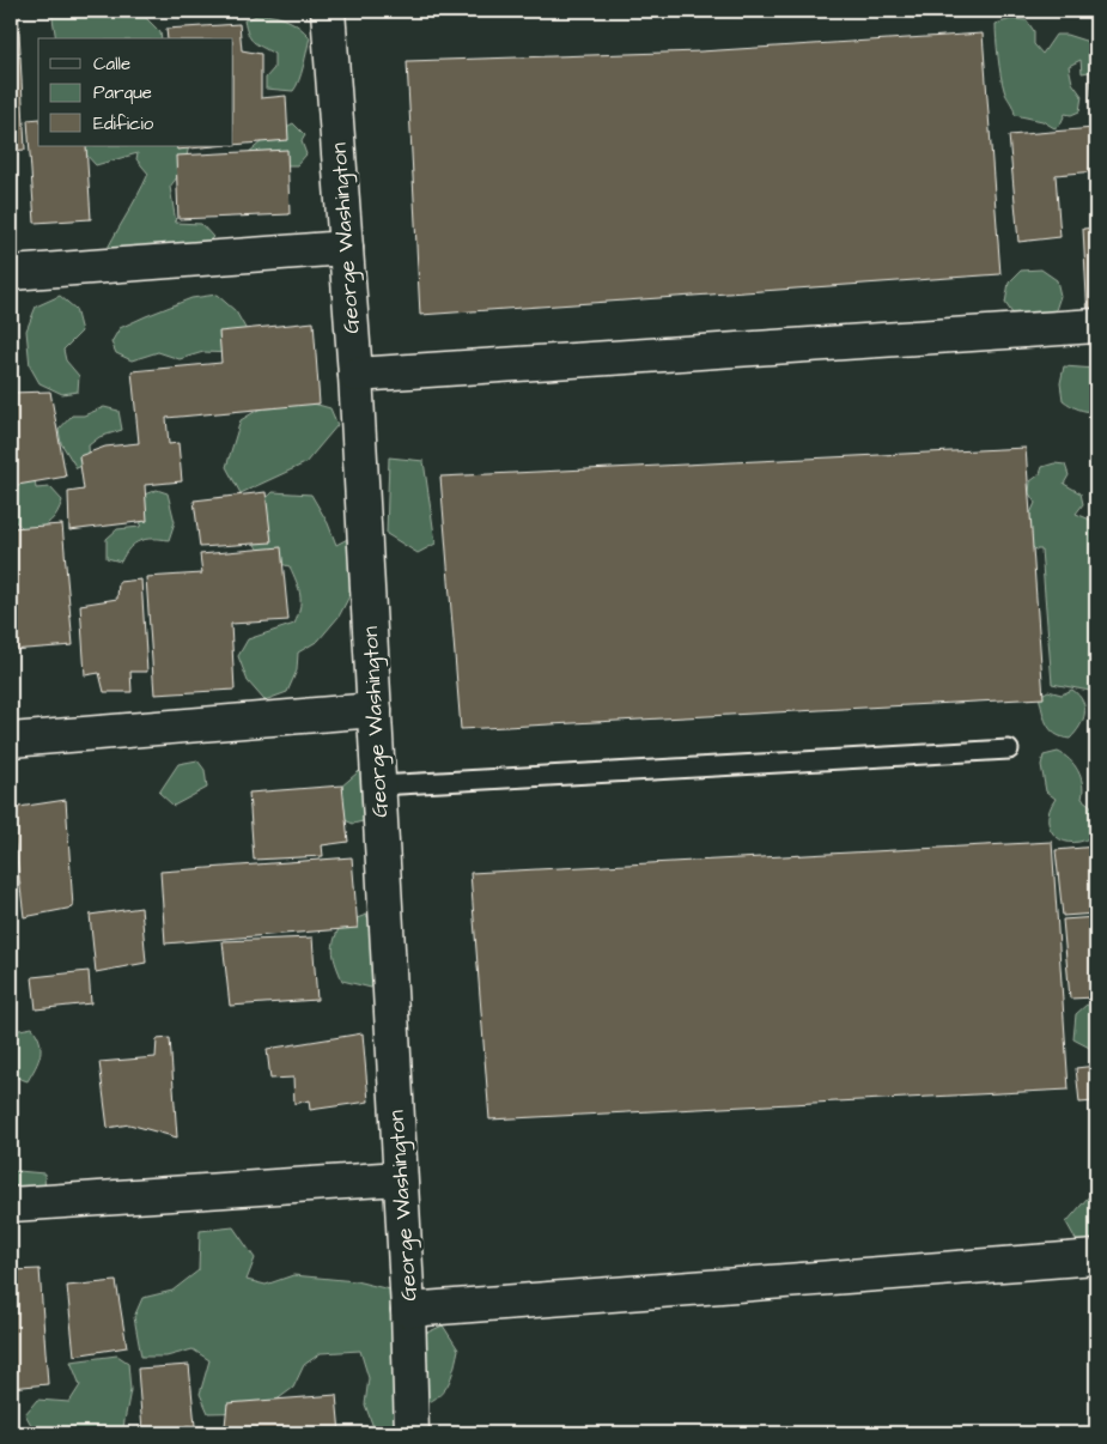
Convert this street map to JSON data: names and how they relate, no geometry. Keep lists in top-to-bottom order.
{
  "streets": {
    "street": ["George Washington"]
  },
  "legend": ["Calle", "Parque", "Edificio"]
}
